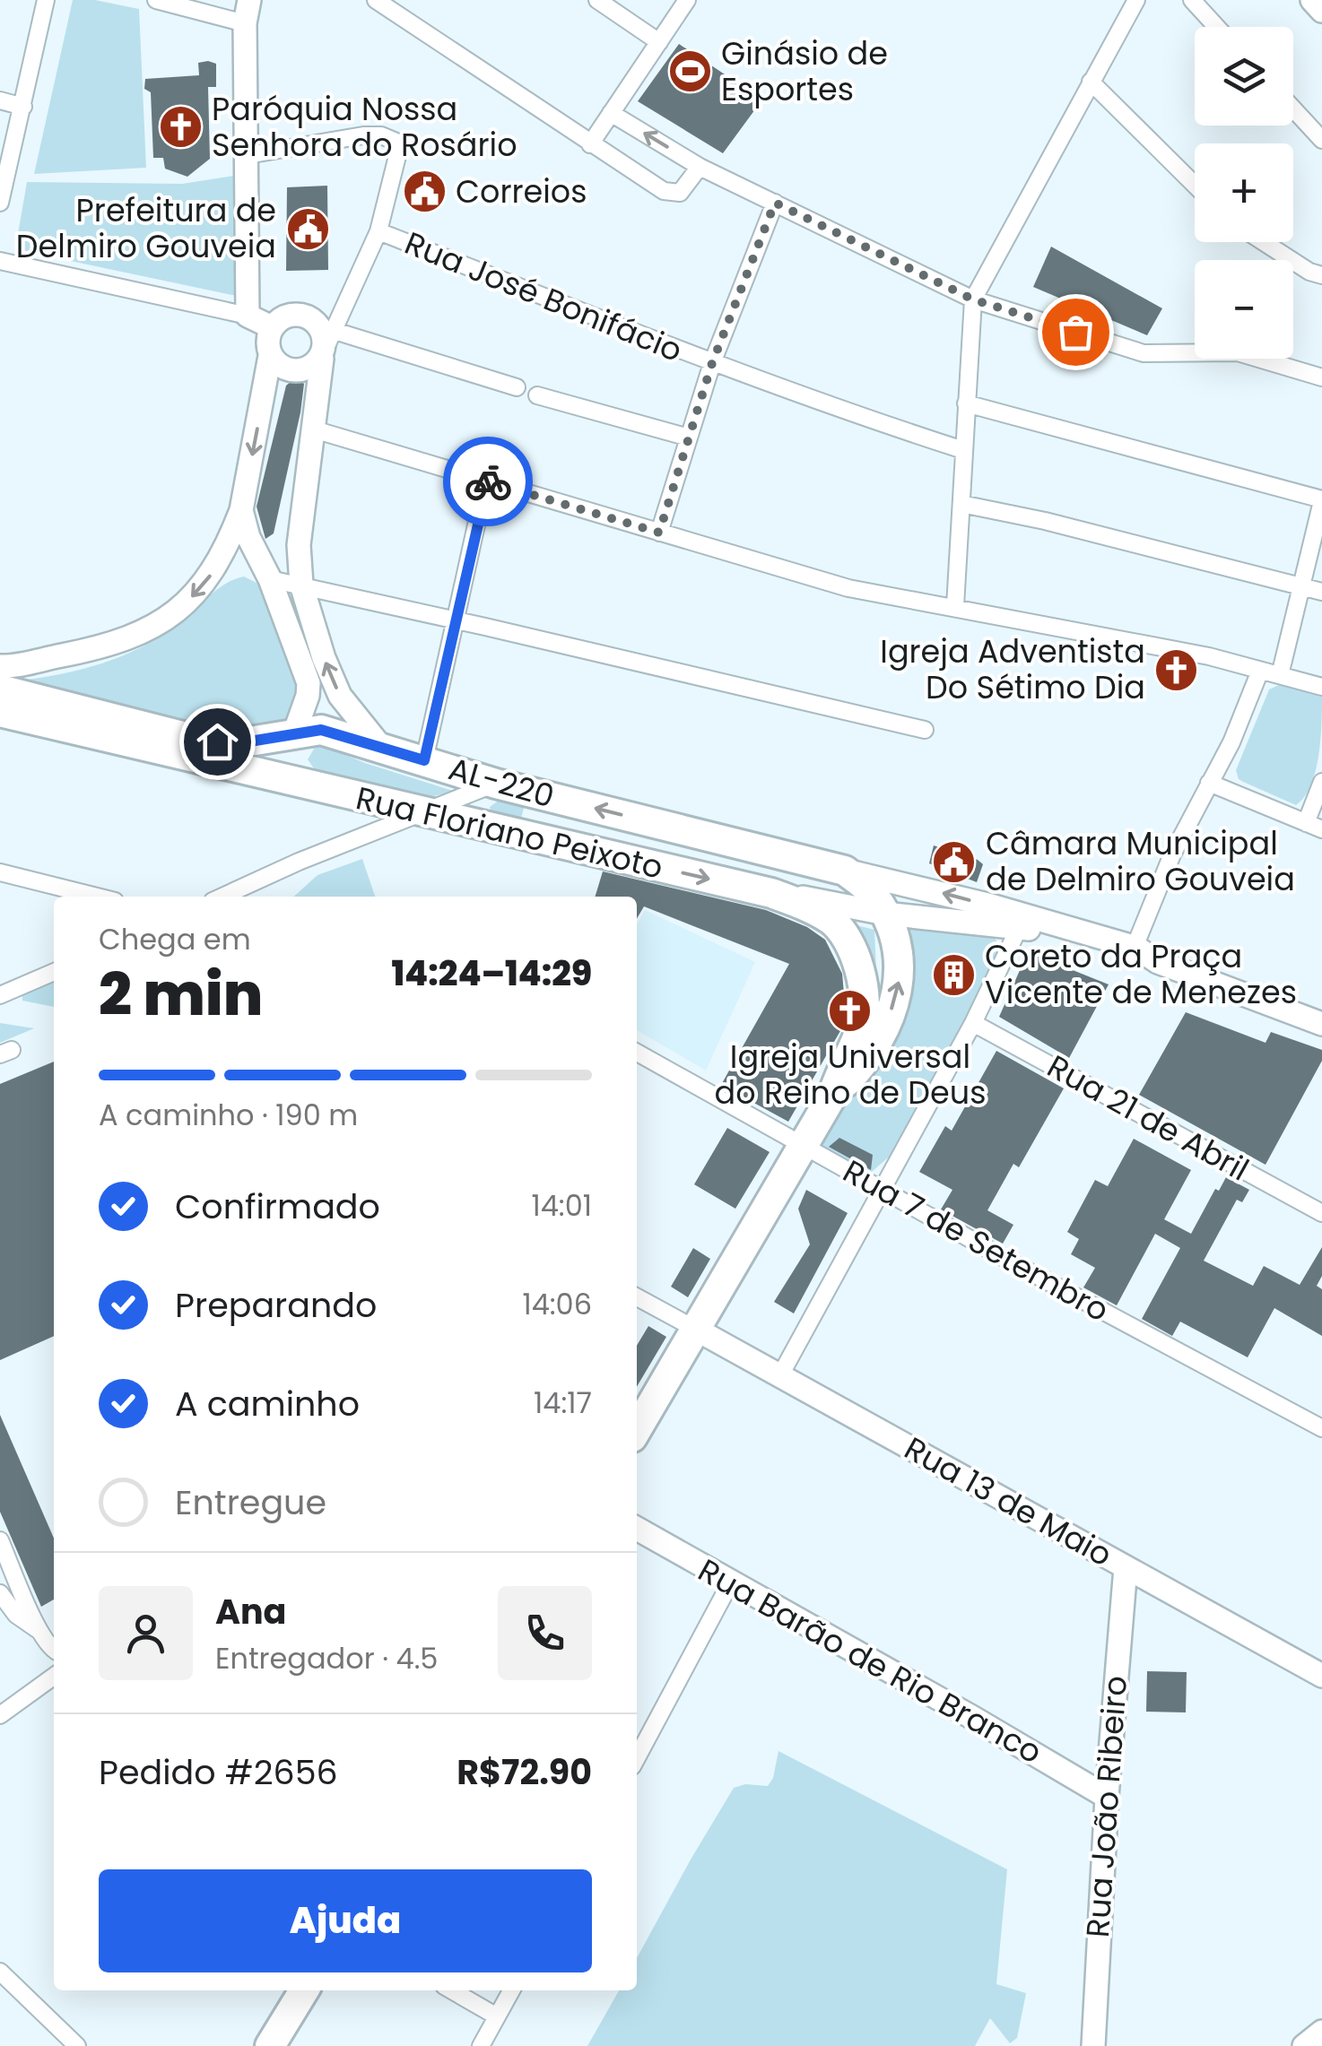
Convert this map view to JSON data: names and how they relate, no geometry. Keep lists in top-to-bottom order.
{
  "streets": {
    "highway": ["AL-220", "Rua Floriano Peixoto"],
    "street": [
      "Rua José Bonifácio",
      "Rua 21 de Abril",
      "Rua 7 de Setembro",
      "Rua 13 de Maio",
      "Rua Barão de Rio Branco",
      "Rua João Ribeiro"
    ]
  },
  "crossings": [
    ["AL-220", "Rua Floriano Peixoto"],
    ["Rua Floriano Peixoto", "Rua 7 de Setembro"],
    ["Rua Floriano Peixoto", "Rua 13 de Maio"],
    ["Rua 13 de Maio", "Rua João Ribeiro"],
    ["Rua Barão de Rio Branco", "Rua João Ribeiro"]
  ],
  "places": {
    "sports": ["Ginásio de Esportes"],
    "church": ["Paróquia Nossa Senhora do Rosário", "Igreja Adventista Do Sétimo Dia", "Igreja Universal do Reino de Deus"],
    "public building": ["Correios", "Prefeitura de Delmiro Gouveia", "Câmara Municipal de Delmiro Gouveia"],
    "building": ["Coreto da Praça Vicente de Menezes"]
  },
  "page": {
    "map_buttons": ["+", "−"],
    "heading": ["2 min", "Chega em", "14:24–14:29"],
    "panel": [
      "Ana",
      "Entregador · 4.5",
      "Pedido #2656",
      "R$72.90"
    ],
    "bar": "A caminho · 190 m",
    "list": [
      ["Confirmado", "14:01"],
      ["Preparando", "14:06"],
      ["A caminho", "14:17"],
      "Entregue"
    ],
    "buttons": "Ajuda"
  }
}
